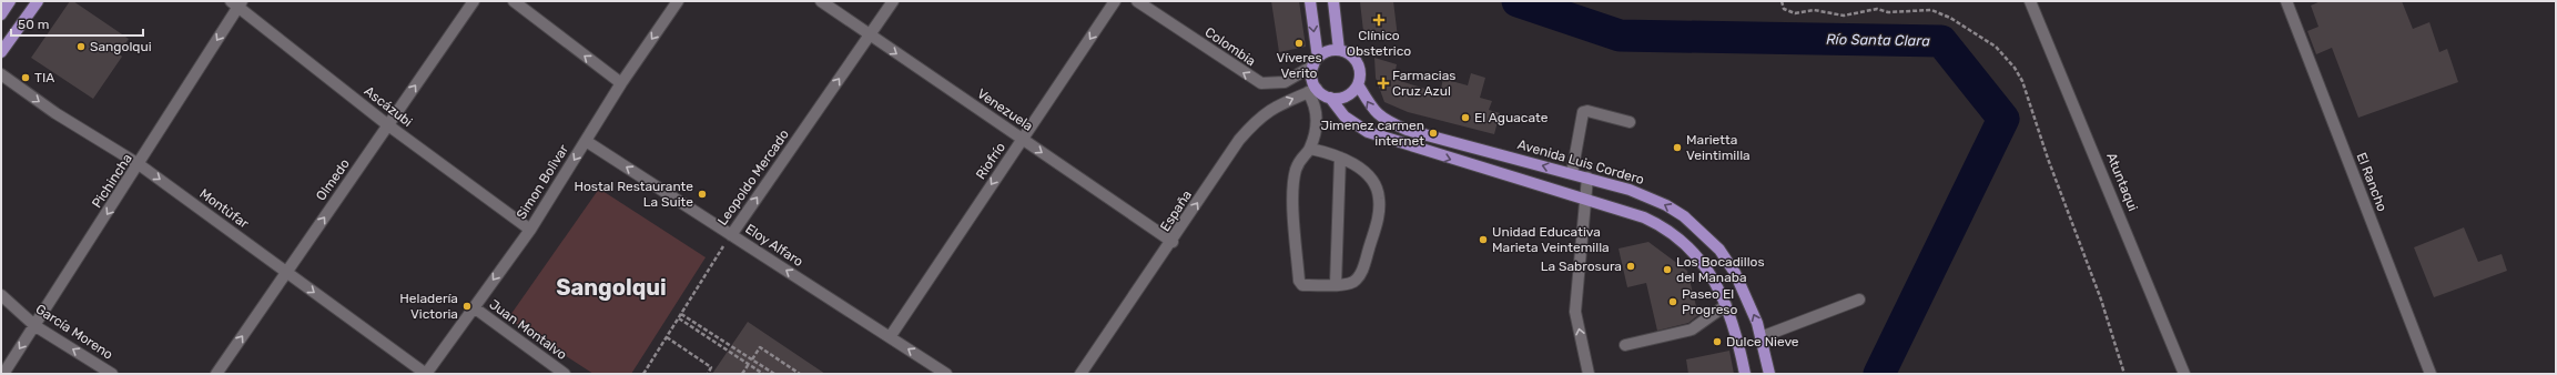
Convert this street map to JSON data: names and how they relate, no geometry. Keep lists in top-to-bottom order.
{
  "streets": {
    "main road": ["Avenida Luis Cordero"],
    "street": [
      "Colombia",
      "Ascázubi",
      "Venezuela",
      "Riofrío",
      "Leopoldo Mercado",
      "Olmedo",
      "Pichincha",
      "Simon Bolìvar",
      "Atuntaqui",
      "El Rancho",
      "Montùfar",
      "España",
      "Eloy Alfaro",
      "Juan Montalvo",
      "García Moreno"
    ]
  },
  "crossings": [
    ["Colombia", "Avenida Luis Cordero"],
    ["Colombia", "España"],
    ["Ascázubi", "Olmedo"],
    ["Ascázubi", "Pichincha"],
    ["Ascázubi", "Simon Bolìvar"],
    ["Venezuela", "Riofrío"],
    ["Venezuela", "Leopoldo Mercado"],
    ["Venezuela", "España"],
    ["Riofrío", "Eloy Alfaro"],
    ["Avenida Luis Cordero", "España"],
    ["Leopoldo Mercado", "Eloy Alfaro"],
    ["Olmedo", "Montùfar"],
    ["Pichincha", "Montùfar"],
    ["Pichincha", "García Moreno"],
    ["Simon Bolìvar", "Montùfar"],
    ["Simon Bolìvar", "Eloy Alfaro"],
    ["Simon Bolìvar", "Juan Montalvo"]
  ],
  "one_way": [
    "Colombia",
    "Venezuela",
    "Riofrío",
    "Leopoldo Mercado",
    "Olmedo",
    "Pichincha",
    "Simon Bolìvar",
    "Montùfar",
    "España",
    "Eloy Alfaro",
    "García Moreno"
  ],
  "districts": ["Sangolqui"],
  "water": ["Río Santa Clara"],
  "places": {
    "health": ["Clínico Obstetrico", "Farmacias Cruz Azul"],
    "other": [
      "Víveres Verito",
      "Sangolqui",
      "TIA",
      "El Aguacate",
      "Jimenez carmen internet",
      "Marietta Veintimilla",
      "Hostal Restaurante La Suite",
      "Unidad Educativa Marieta Veintemilla",
      "La Sabrosura",
      "Los Bocadillos del Manaba",
      "Paseo El Progreso",
      "Heladería Victoria",
      "Dulce Nieve"
    ]
  },
  "scale_bar": "50 m"
}
